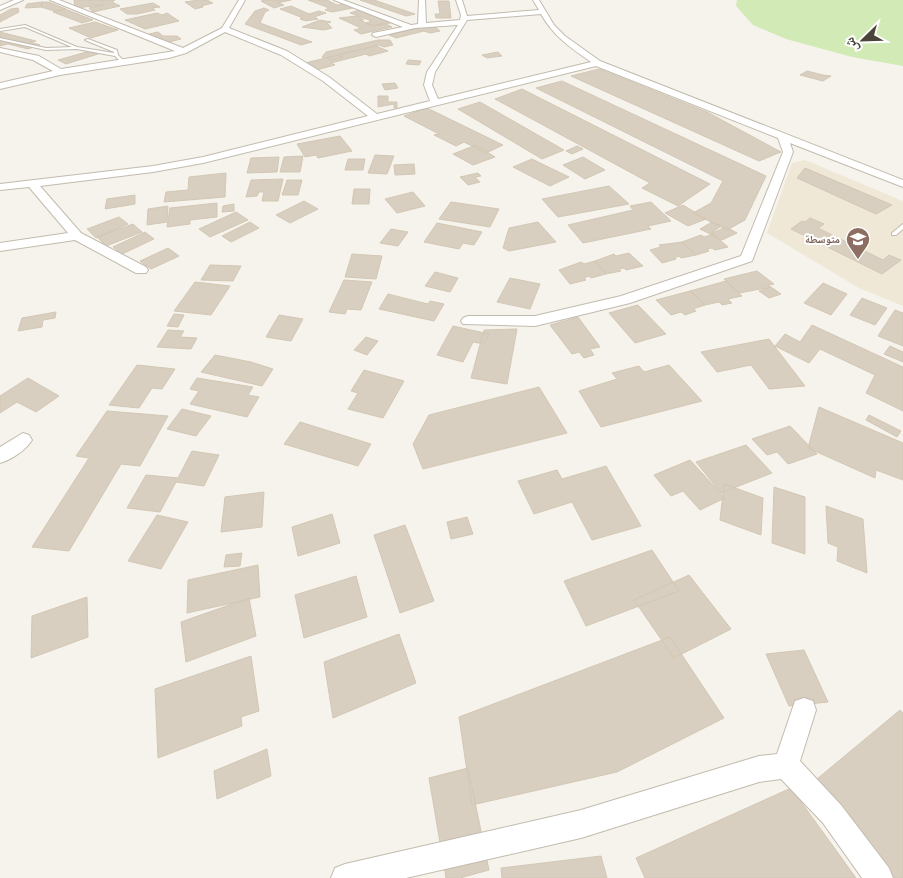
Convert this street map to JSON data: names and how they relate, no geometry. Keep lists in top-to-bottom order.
{
  "places": {
    "school or university": ["متوسطة"]
  },
  "north": "bottom left"
}
